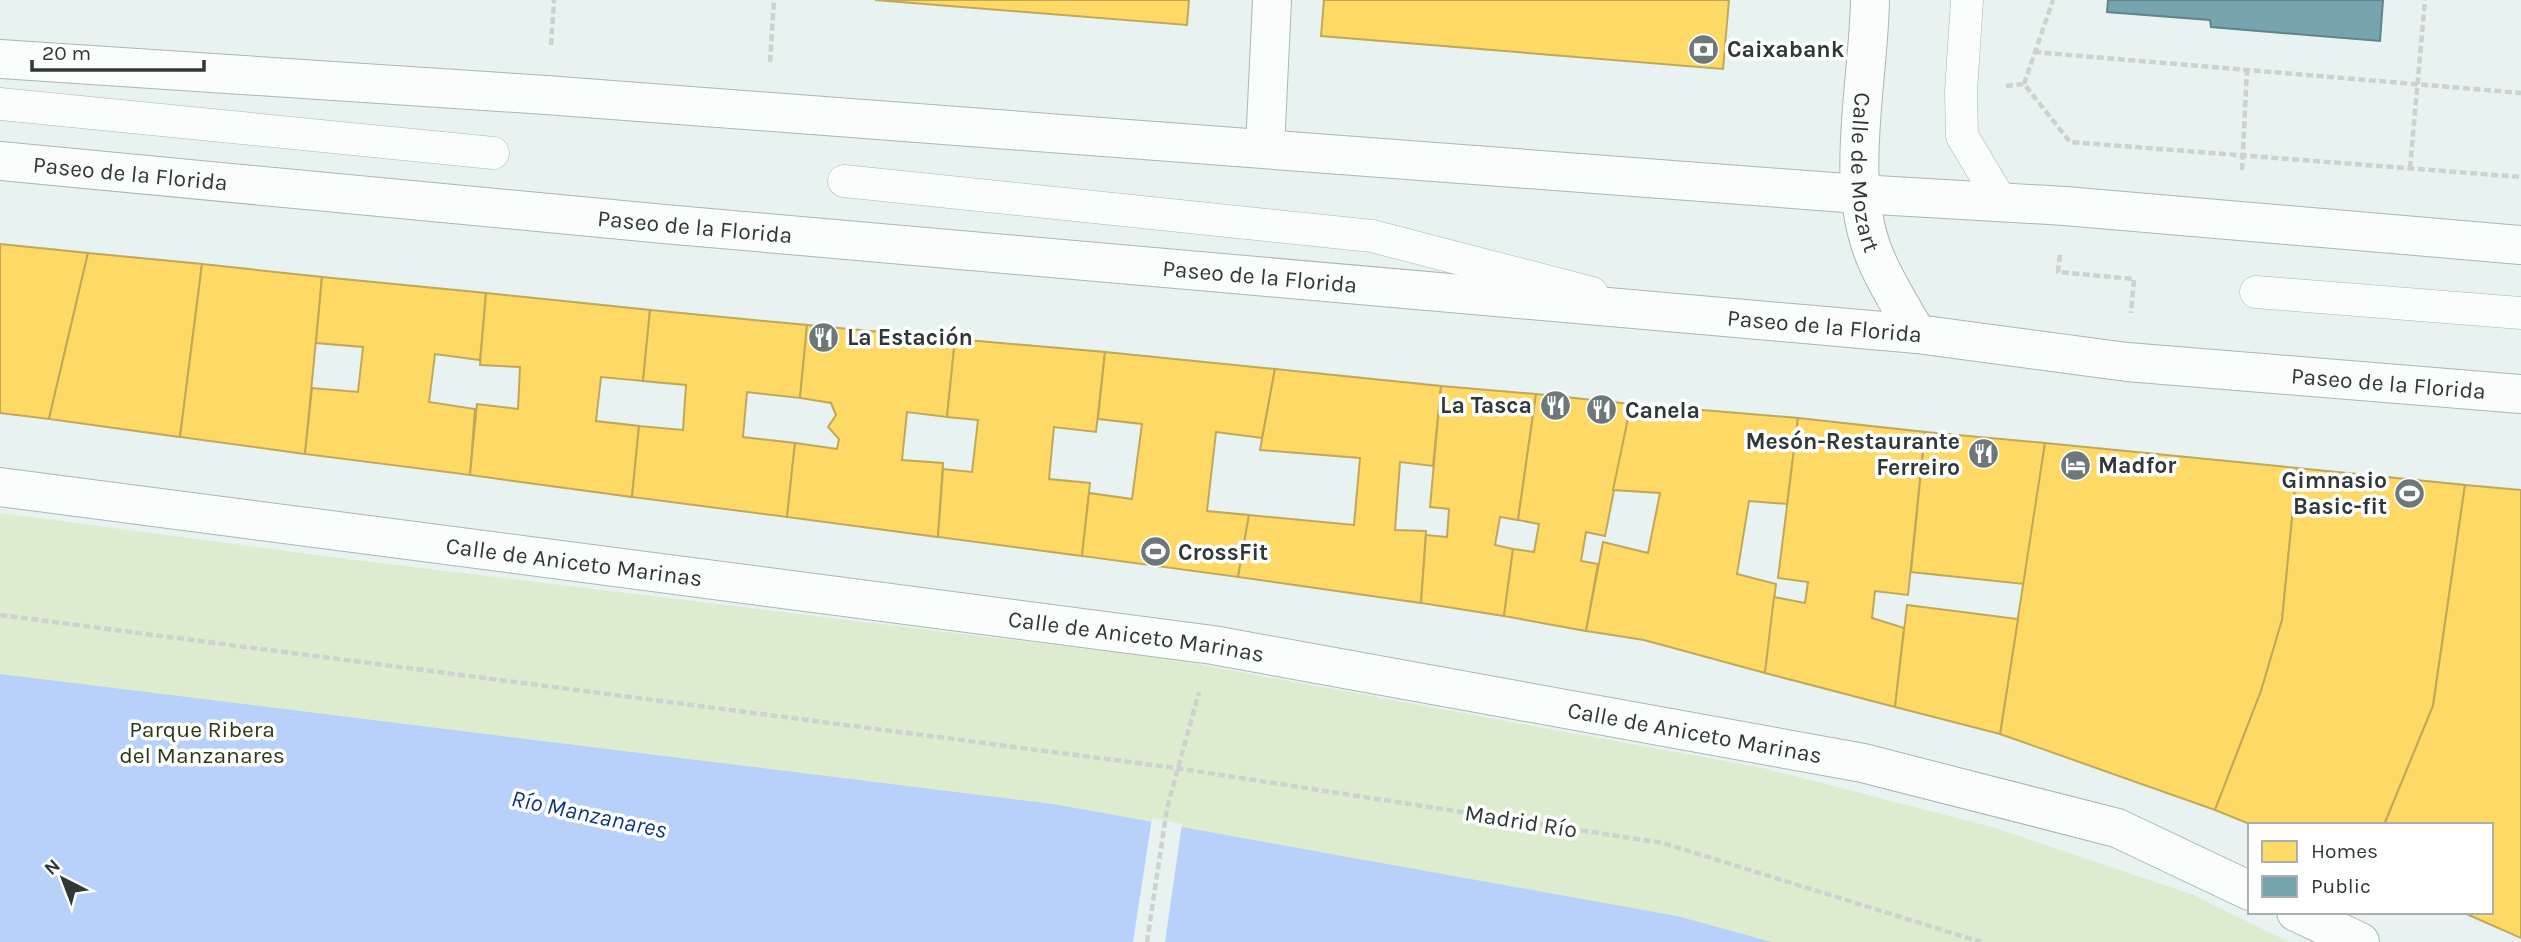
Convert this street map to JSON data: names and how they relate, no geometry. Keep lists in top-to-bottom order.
{
  "streets": {
    "main road": ["Calle de Mozart", "Paseo de la Florida", "Calle de Aniceto Marinas"],
    "path": ["Madrid Río"]
  },
  "crossings": [
    ["Calle de Mozart", "Paseo de la Florida"]
  ],
  "water": ["Río Manzanares"],
  "parks": ["Parque Ribera del Manzanares"],
  "places": {
    "bank": ["Caixabank"],
    "restaurant": [
      "La Estación",
      "La Tasca",
      "Canela",
      "Mesón-Restaurante Ferreiro"
    ],
    "hotel": ["Madfor"],
    "sports": ["Gimnasio Basic-fit", "CrossFit"]
  },
  "legend": ["Homes", "Public"],
  "scale_bar": "20 m",
  "north": "top left"
}
